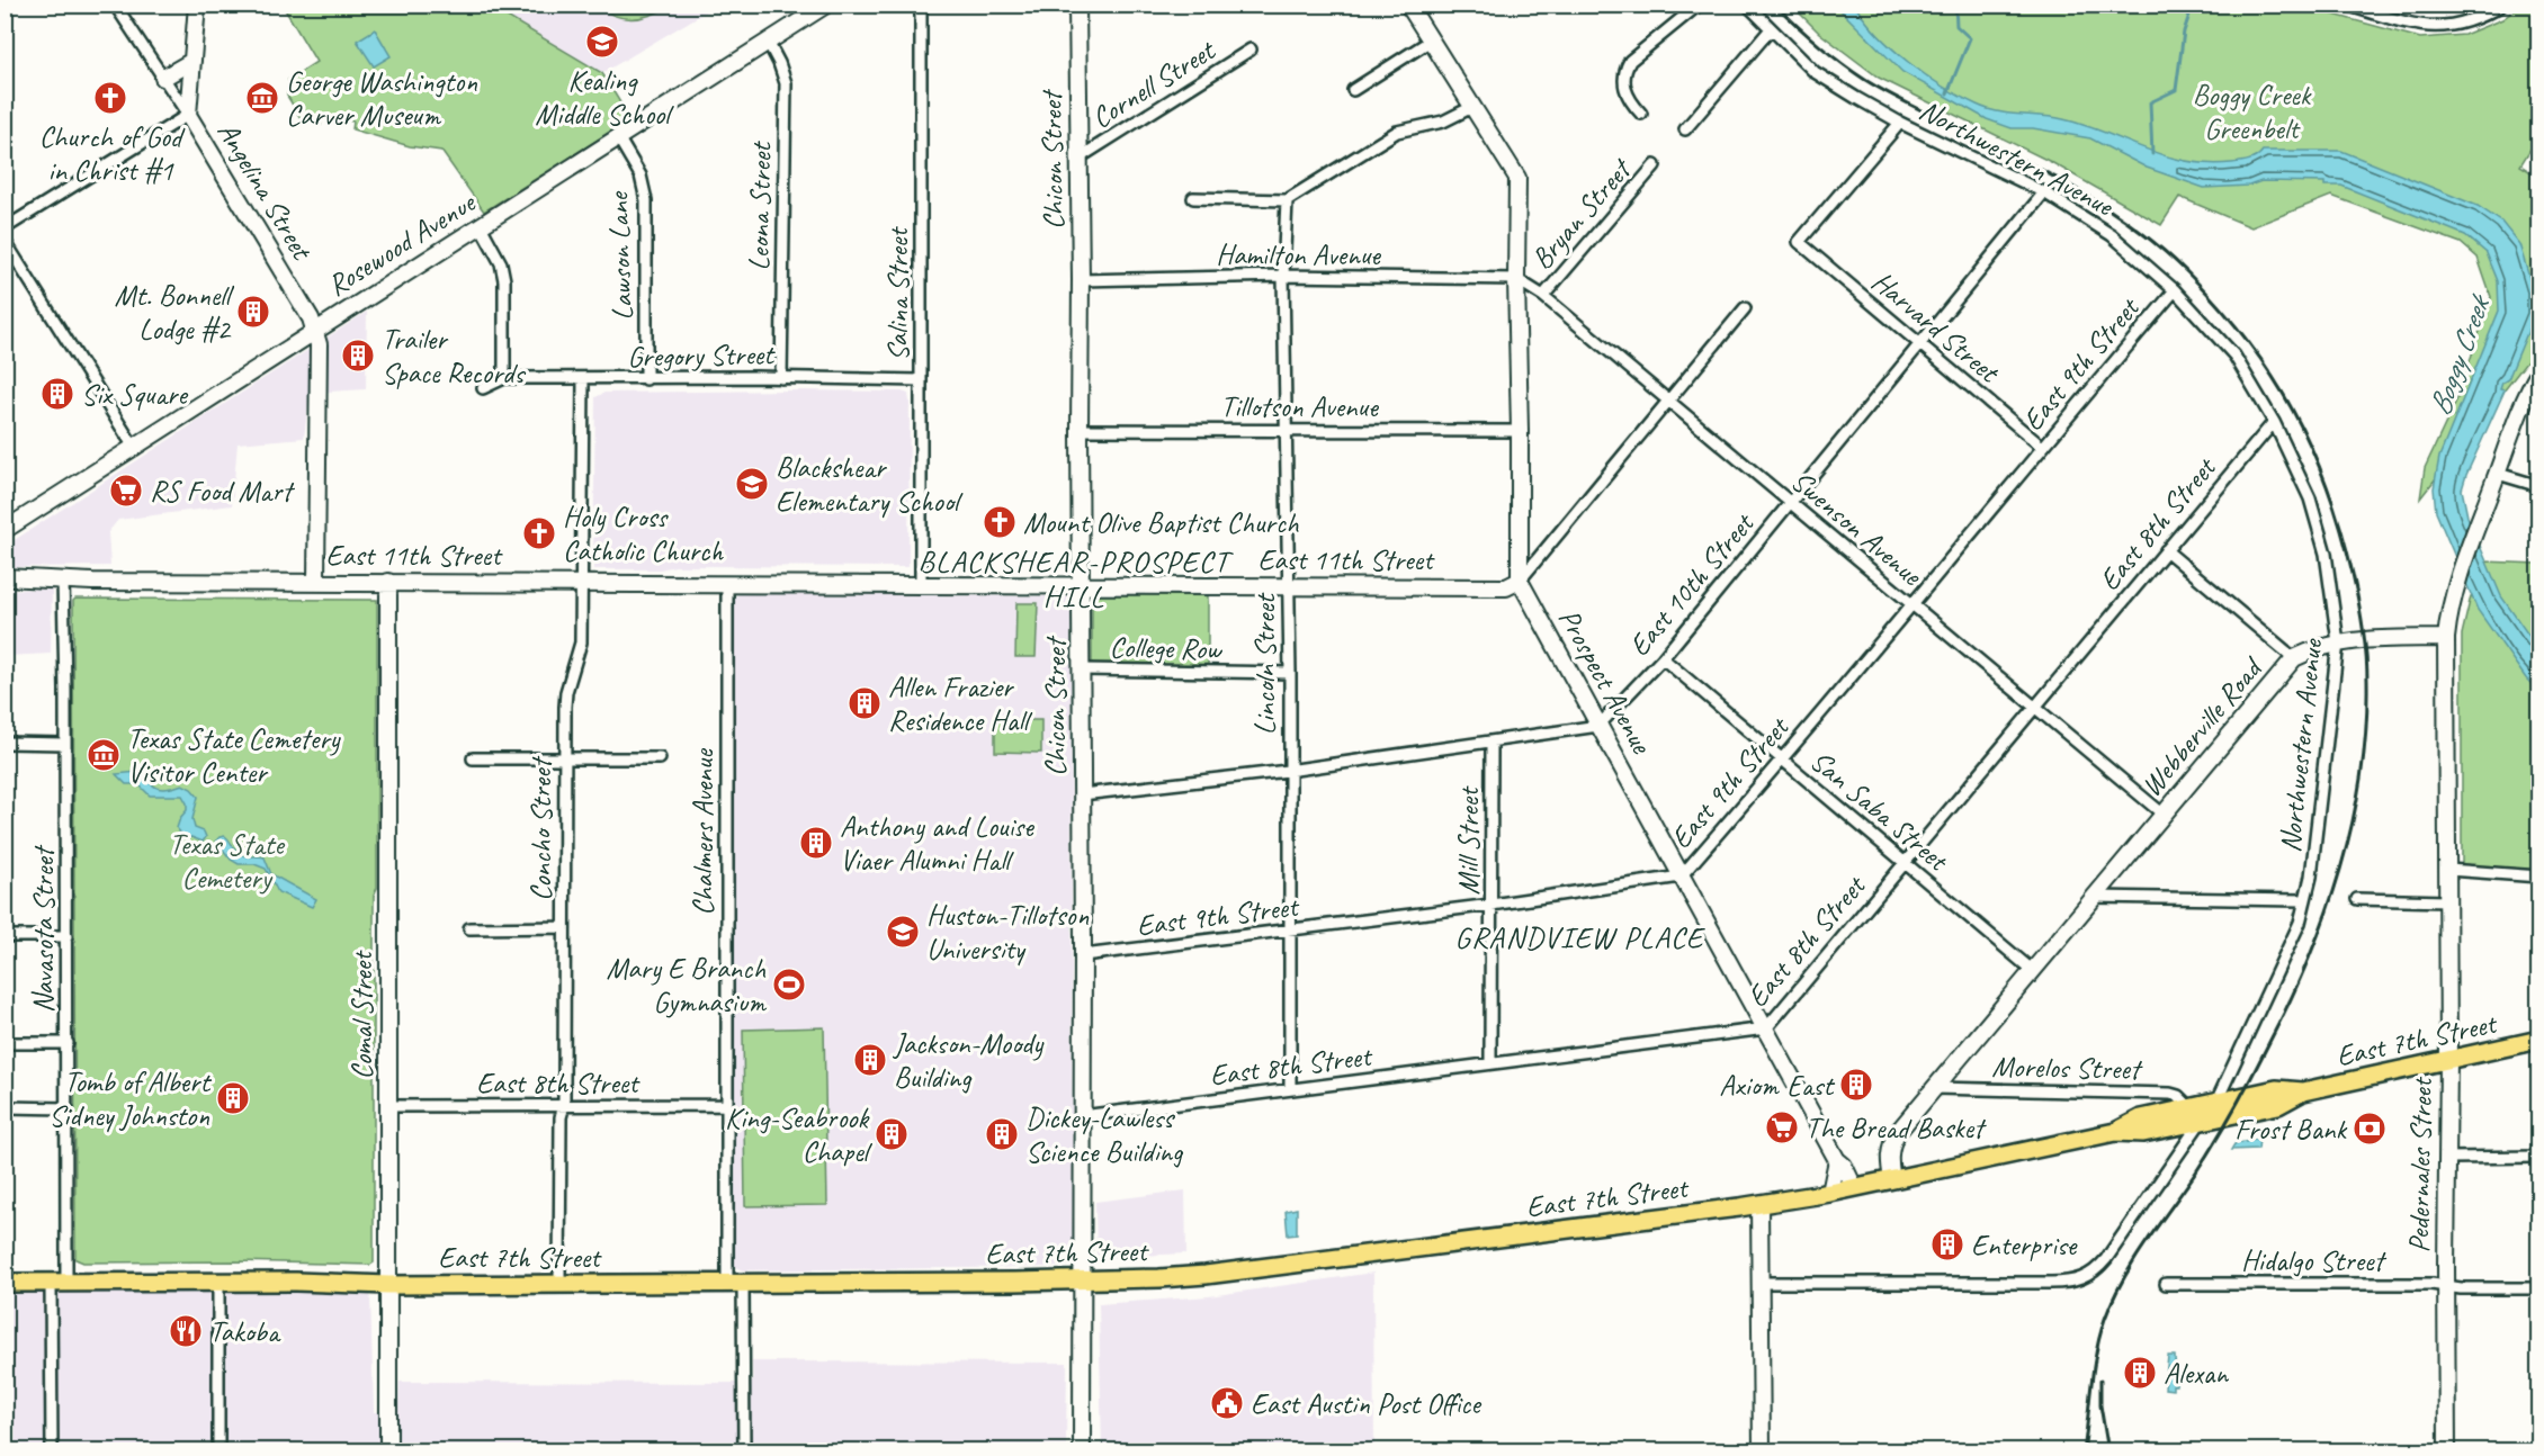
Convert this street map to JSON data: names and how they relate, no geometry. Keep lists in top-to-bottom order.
{
  "streets": {
    "main road": ["East 7th Street"],
    "street": [
      "Cornell Street",
      "Northwestern Avenue",
      "Chicon Street",
      "Angelina Street",
      "Leona Street",
      "Bryan Street",
      "Rosewood Avenue",
      "Hamilton Avenue",
      "Lawson Lane",
      "Salina Street",
      "Harvard Street",
      "Gregory Street",
      "East 9th Street",
      "Tillotson Avenue",
      "East 8th Street",
      "Swenson Avenue",
      "East 11th Street",
      "East 10th Street",
      "College Row",
      "Lincoln Street",
      "Prospect Avenue",
      "Webberville Road",
      "San Saba Street",
      "Concho Street",
      "Chalmers Avenue",
      "Mill Street",
      "Navasota Street",
      "Comal Street",
      "Morelos Street",
      "Pedernales Street",
      "Hidalgo Street"
    ]
  },
  "crossings": [
    ["Cornell Street", "Chicon Street"],
    ["Northwestern Avenue", "Harvard Street"],
    ["Northwestern Avenue", "East 9th Street"],
    ["Northwestern Avenue", "East 8th Street"],
    ["Northwestern Avenue", "East 10th Street"],
    ["Northwestern Avenue", "Webberville Road"],
    ["Northwestern Avenue", "East 7th Street"],
    ["Chicon Street", "Hamilton Avenue"],
    ["Chicon Street", "East 9th Street"],
    ["Chicon Street", "Tillotson Avenue"],
    ["Chicon Street", "East 8th Street"],
    ["Chicon Street", "East 11th Street"],
    ["Chicon Street", "College Row"],
    ["Chicon Street", "East 7th Street"],
    ["Angelina Street", "Rosewood Avenue"],
    ["Angelina Street", "East 11th Street"],
    ["Leona Street", "Rosewood Avenue"],
    ["Leona Street", "Gregory Street"],
    ["Bryan Street", "Swenson Avenue"],
    ["Rosewood Avenue", "Lawson Lane"],
    ["Hamilton Avenue", "Swenson Avenue"],
    ["Hamilton Avenue", "Lincoln Street"],
    ["Hamilton Avenue", "Prospect Avenue"],
    ["Lawson Lane", "Gregory Street"],
    ["Salina Street", "Gregory Street"],
    ["Salina Street", "East 11th Street"],
    ["Harvard Street", "East 9th Street"],
    ["Harvard Street", "East 10th Street"],
    ["Gregory Street", "Concho Street"],
    ["East 9th Street", "Swenson Avenue"],
    ["East 9th Street", "Lincoln Street"],
    ["East 9th Street", "Prospect Avenue"],
    ["East 9th Street", "San Saba Street"],
    ["East 9th Street", "Mill Street"],
    ["Tillotson Avenue", "Lincoln Street"],
    ["Tillotson Avenue", "Prospect Avenue"],
    ["East 8th Street", "Swenson Avenue"],
    ["East 8th Street", "Lincoln Street"],
    ["East 8th Street", "Prospect Avenue"],
    ["East 8th Street", "San Saba Street"],
    ["East 8th Street", "Concho Street"],
    ["East 8th Street", "Chalmers Avenue"],
    ["East 8th Street", "Mill Street"],
    ["East 8th Street", "Comal Street"],
    ["Swenson Avenue", "East 10th Street"],
    ["Swenson Avenue", "Prospect Avenue"],
    ["Swenson Avenue", "Webberville Road"],
    ["East 11th Street", "Lincoln Street"],
    ["East 11th Street", "Prospect Avenue"],
    ["East 11th Street", "Concho Street"],
    ["East 11th Street", "Chalmers Avenue"],
    ["East 11th Street", "Navasota Street"],
    ["East 11th Street", "Comal Street"],
    ["East 10th Street", "Prospect Avenue"],
    ["East 10th Street", "San Saba Street"],
    ["College Row", "Lincoln Street"],
    ["Prospect Avenue", "East 7th Street"],
    ["Webberville Road", "San Saba Street"],
    ["Webberville Road", "East 7th Street"],
    ["Webberville Road", "Morelos Street"],
    ["Webberville Road", "Pedernales Street"],
    ["Concho Street", "East 7th Street"],
    ["Chalmers Avenue", "East 7th Street"],
    ["Navasota Street", "East 7th Street"],
    ["Comal Street", "East 7th Street"],
    ["East 7th Street", "Morelos Street"],
    ["East 7th Street", "Pedernales Street"],
    ["Pedernales Street", "Hidalgo Street"]
  ],
  "districts": ["BLACKSHEAR-PROSPECT HILL", "GRANDVIEW PLACE"],
  "water": ["Boggy Creek"],
  "parks": ["Boggy Creek Greenbelt", "Texas State Cemetery"],
  "places": {
    "school or university": ["Kealing Middle School", "Blackshear Elementary School", "Huston-Tillotson University"],
    "church": ["Church of God in Christ #1", "Mount Olive Baptist Church", "Holy Cross Catholic Church"],
    "museum": ["George Washington Carver Museum", "Texas State Cemetery Visitor Center"],
    "building": [
      "Mt. Bonnell Lodge #2",
      "Trailer Space Records",
      "Six Square",
      "Allen Frazier Residence Hall",
      "Anthony and Louise Viaer Alumni Hall",
      "Jackson-Moody Building",
      "Axiom East",
      "Tomb of Albert Sidney Johnston",
      "King-Seabrook Chapel",
      "Dickey-Lawless Science Building",
      "Enterprise",
      "Alexan"
    ],
    "supermarket": ["RS Food Mart", "The Bread Basket"],
    "sports": ["Mary E Branch Gymnasium"],
    "bank": ["Frost Bank"],
    "restaurant": ["Takoba"],
    "public building": ["East Austin Post Office"]
  }
}
